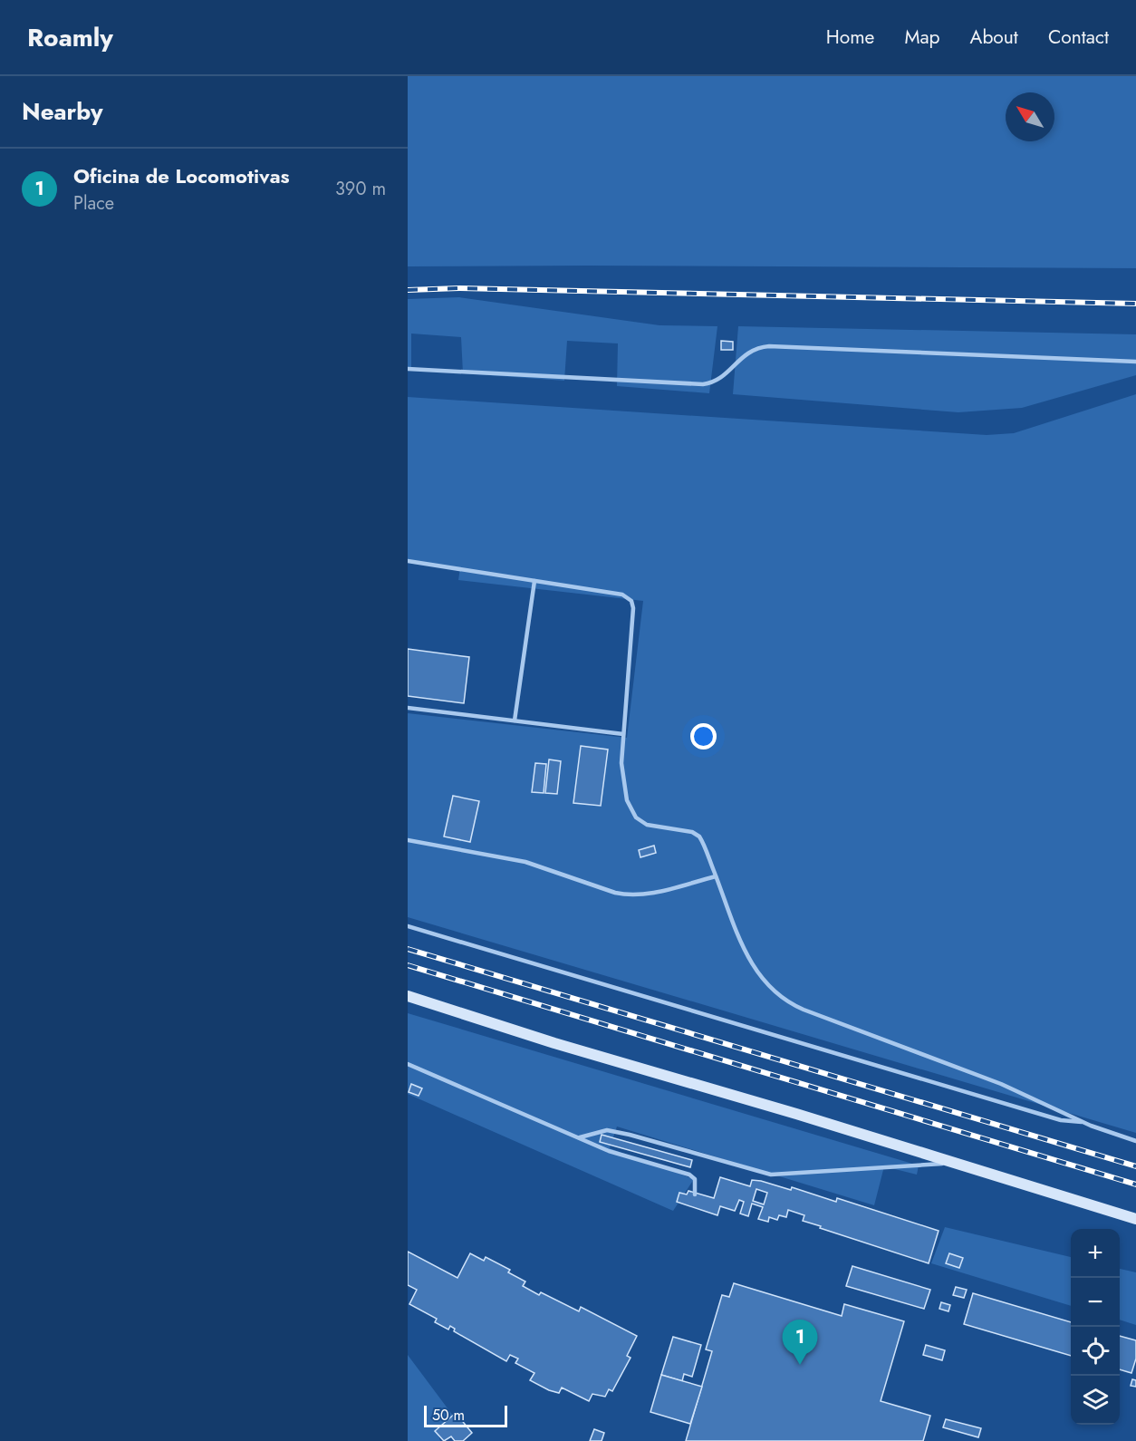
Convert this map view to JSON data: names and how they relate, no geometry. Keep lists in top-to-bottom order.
{
  "scale_bar": "50 m",
  "north": "top left",
  "page": {
    "header": "Roamly",
    "nav": [
      "Home",
      "Map",
      "About",
      "Contact"
    ],
    "heading": "Nearby",
    "list": [
      {
        "mark": "1",
        "name": "Oficina de Locomotivas",
        "note": "Place",
        "value": "390 m"
      }
    ],
    "map_buttons": ["+", "−"],
    "pins": "1",
    "scale": "50 m"
  }
}
